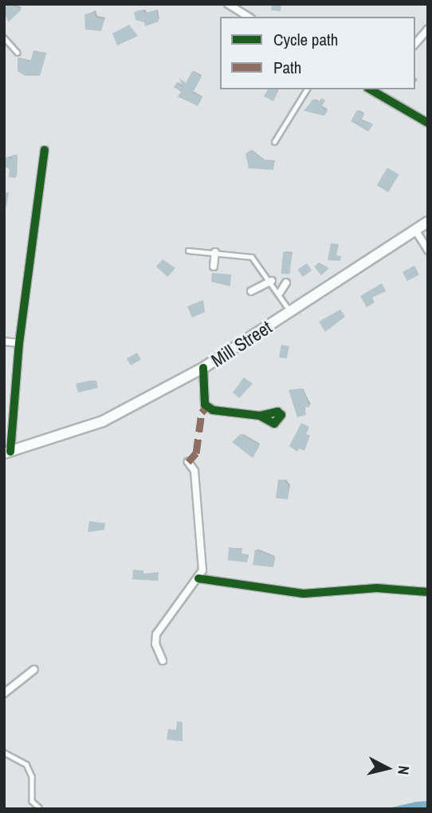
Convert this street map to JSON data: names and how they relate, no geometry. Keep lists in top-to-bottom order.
{
  "streets": {
    "main road": ["Mill Street"]
  },
  "legend": ["Cycle path", "Path"],
  "north": "right"
}
